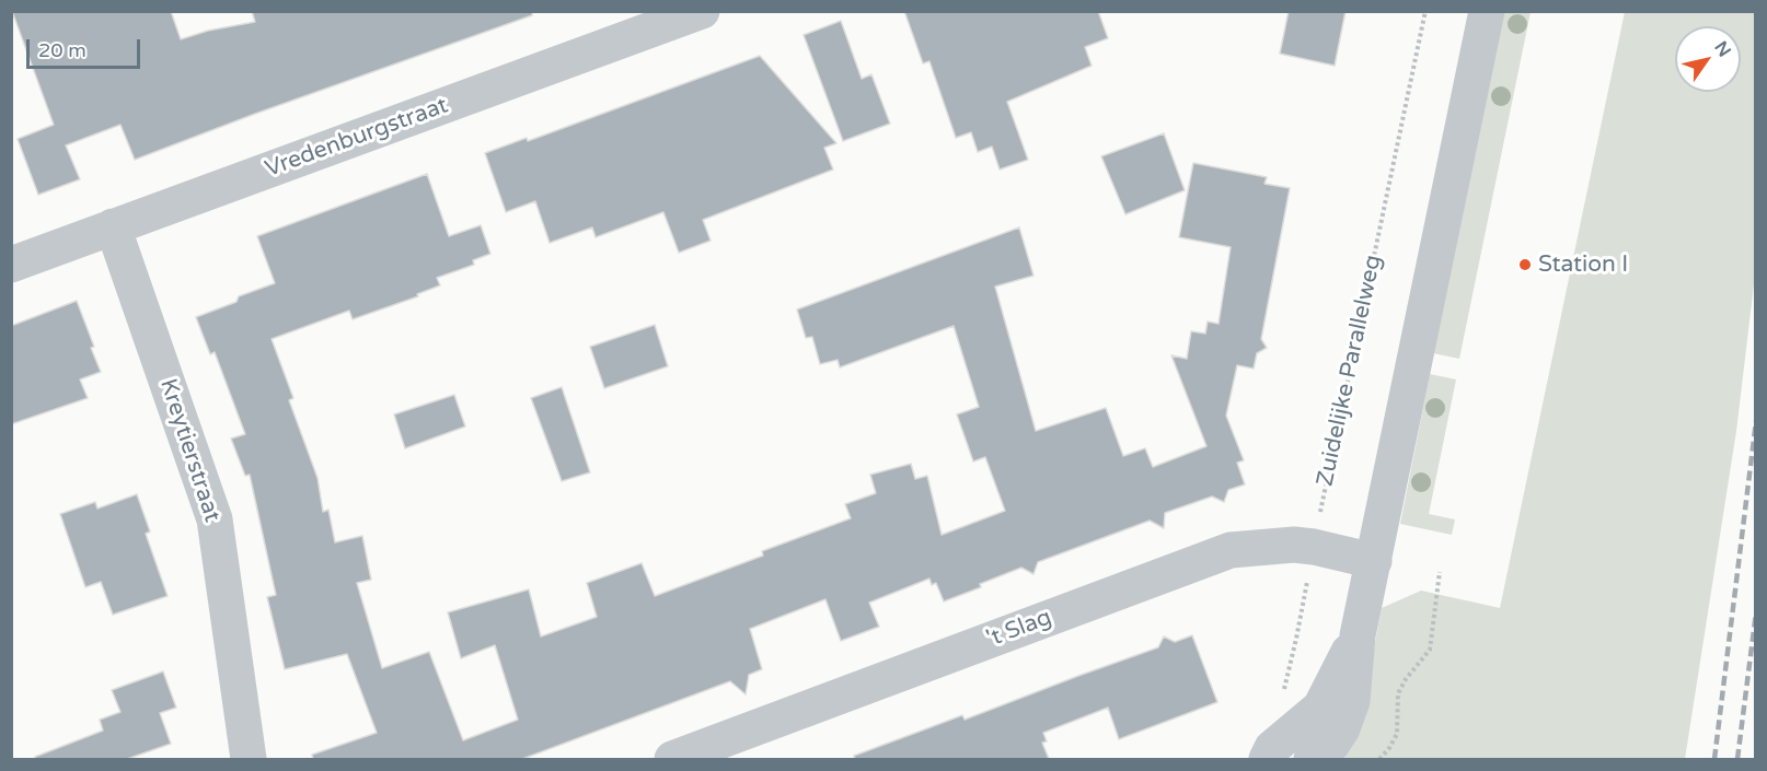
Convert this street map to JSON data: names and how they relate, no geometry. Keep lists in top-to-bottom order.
{
  "streets": {
    "street": ["Vredenburgstraat", "Kreytierstraat", "'t Slag"],
    "path": ["Zuidelijke Parallelweg"]
  },
  "crossings": [
    ["Vredenburgstraat", "Kreytierstraat"],
    ["Zuidelijke Parallelweg", "'t Slag"]
  ],
  "places": ["Station I"],
  "scale_bar": "20 m",
  "north": "top right"
}
